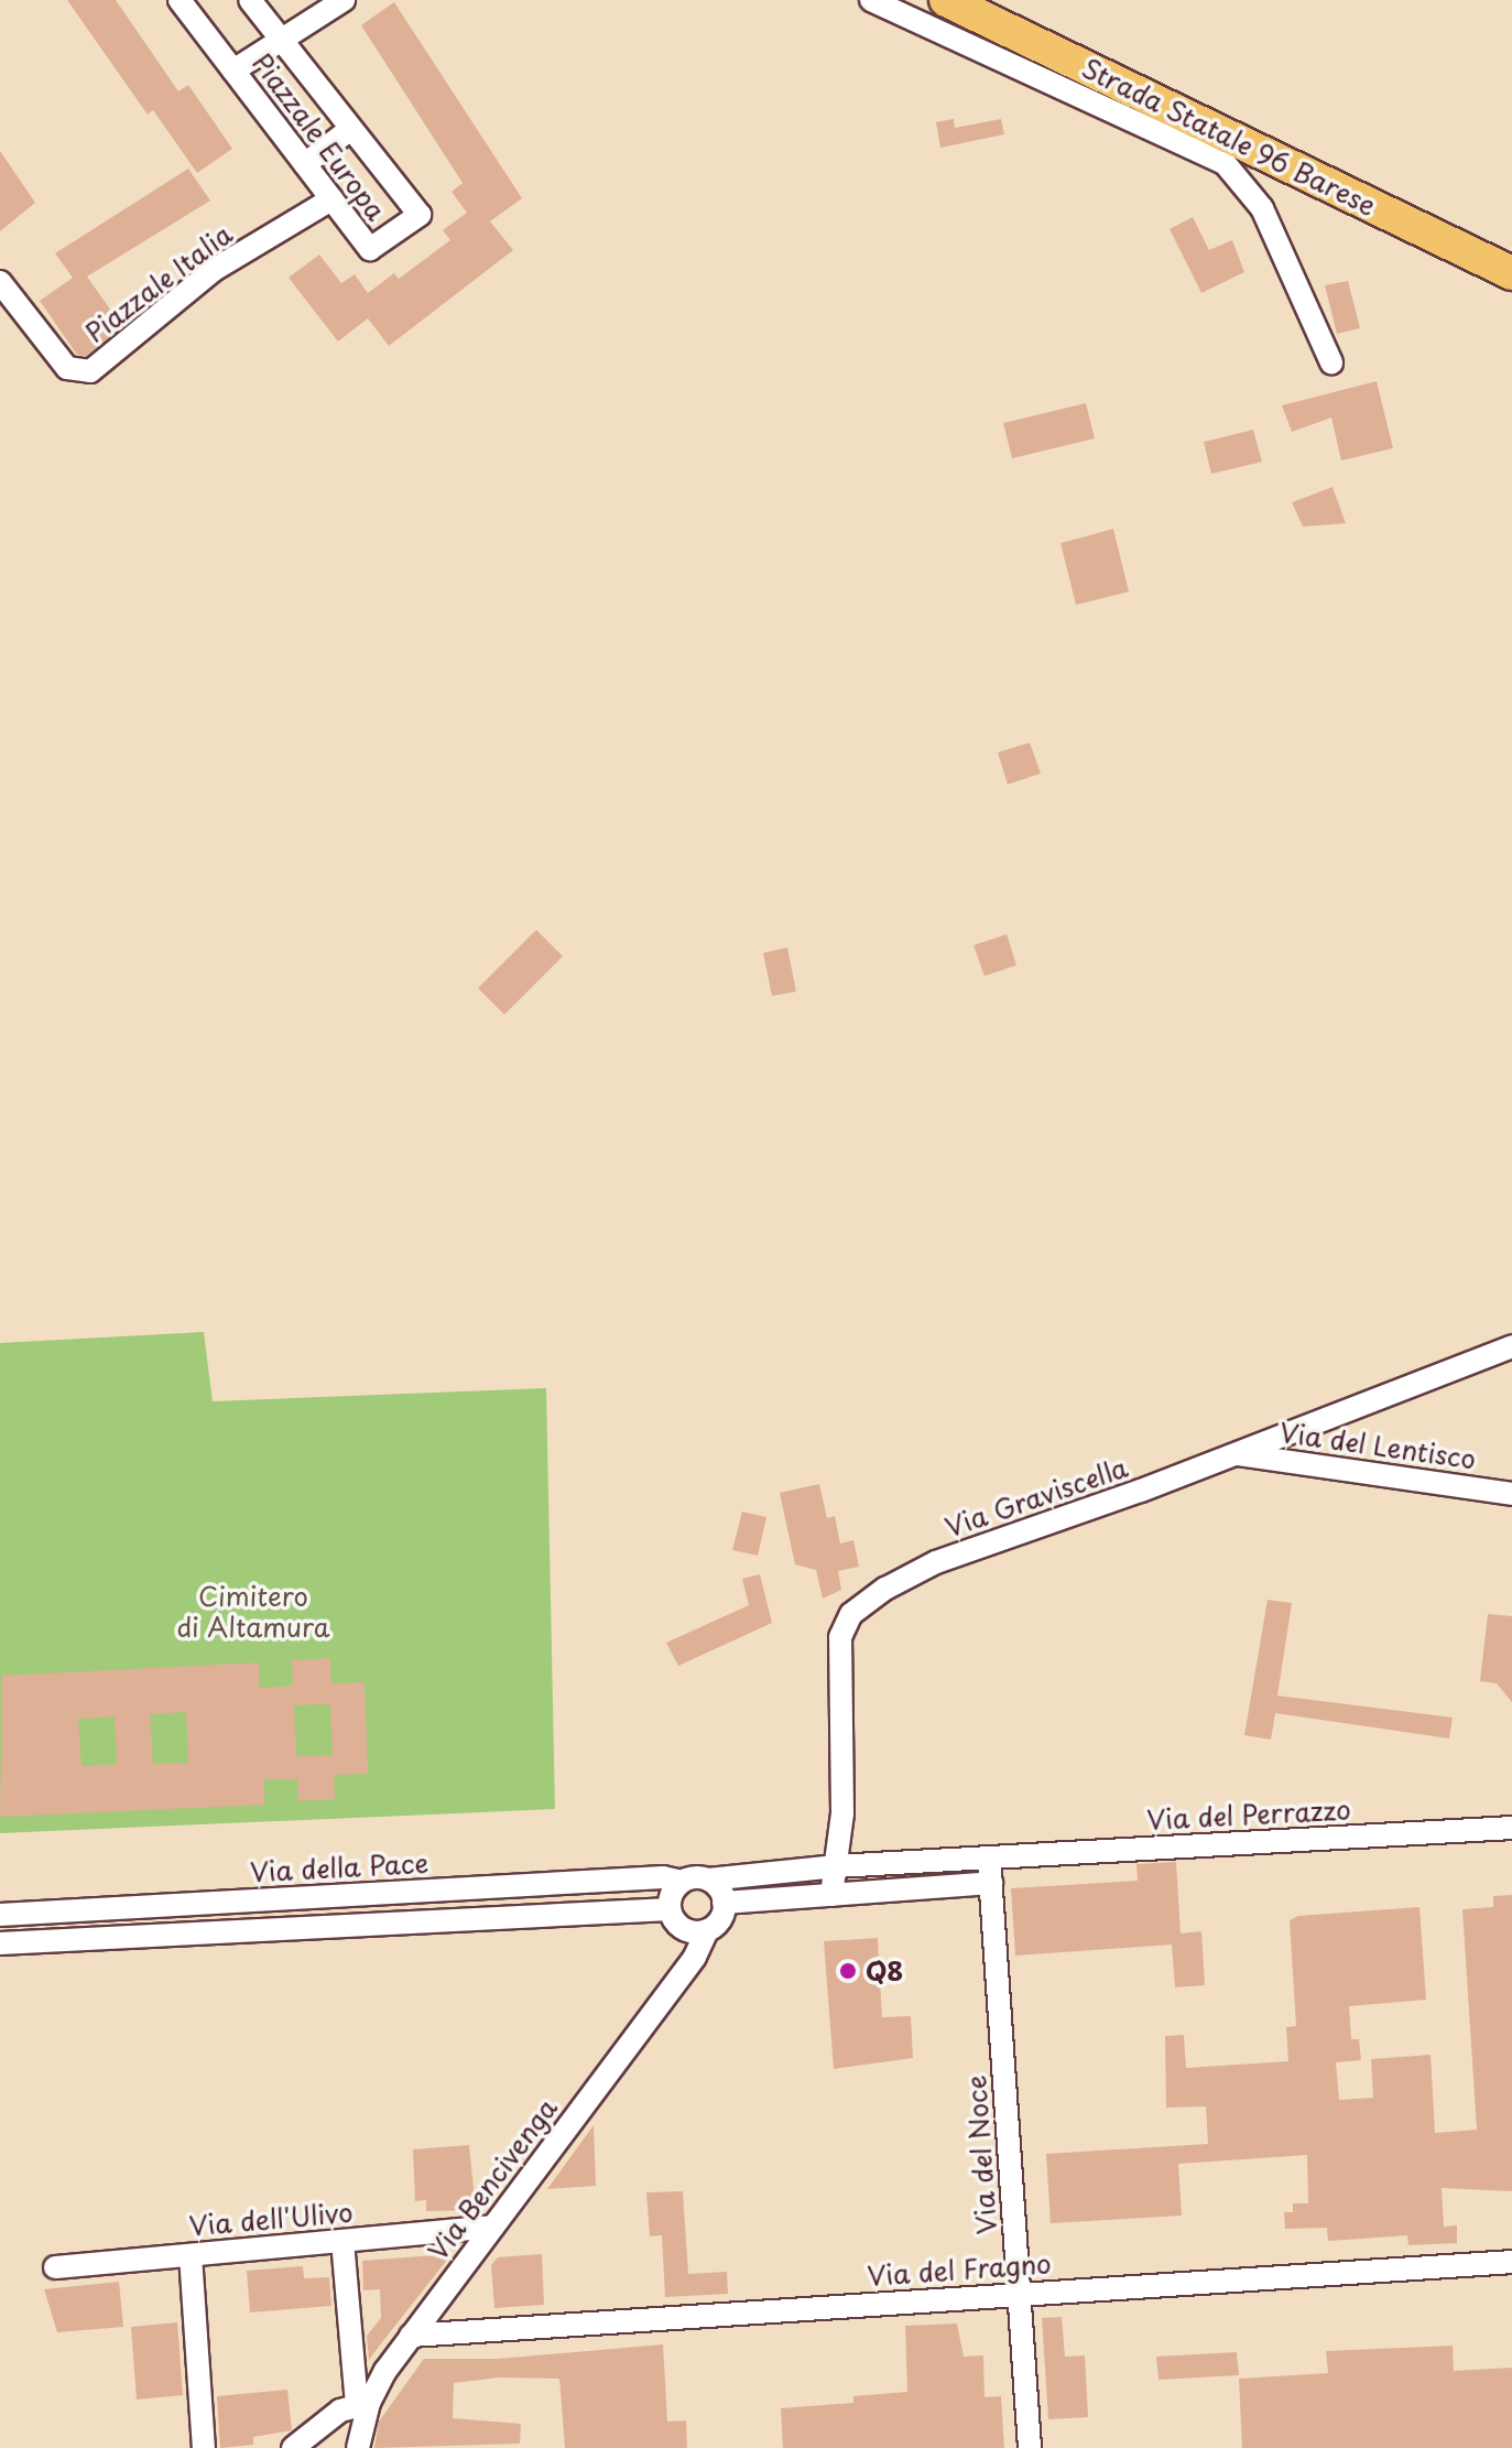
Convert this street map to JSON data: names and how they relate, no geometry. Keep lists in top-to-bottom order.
{
  "streets": {
    "main road": ["Strada Statale 96 Barese"],
    "street": [
      "Piazzale Europa",
      "Piazzale Italia",
      "Via del Lentisco",
      "Via Graviscella",
      "Via del Perrazzo",
      "Via della Pace",
      "Via del Noce",
      "Via Bencivenga",
      "Via dell'Ulivo",
      "Via del Fragno"
    ]
  },
  "crossings": [
    ["Piazzale Europa", "Piazzale Italia"],
    ["Via del Lentisco", "Via Graviscella"],
    ["Via del Perrazzo", "Via del Noce"],
    ["Via della Pace", "Via Bencivenga"],
    ["Via del Noce", "Via del Fragno"],
    ["Via Bencivenga", "Via dell'Ulivo"],
    ["Via Bencivenga", "Via del Fragno"]
  ],
  "parks": ["Cimitero di Altamura"],
  "places": ["Q8"]
}
